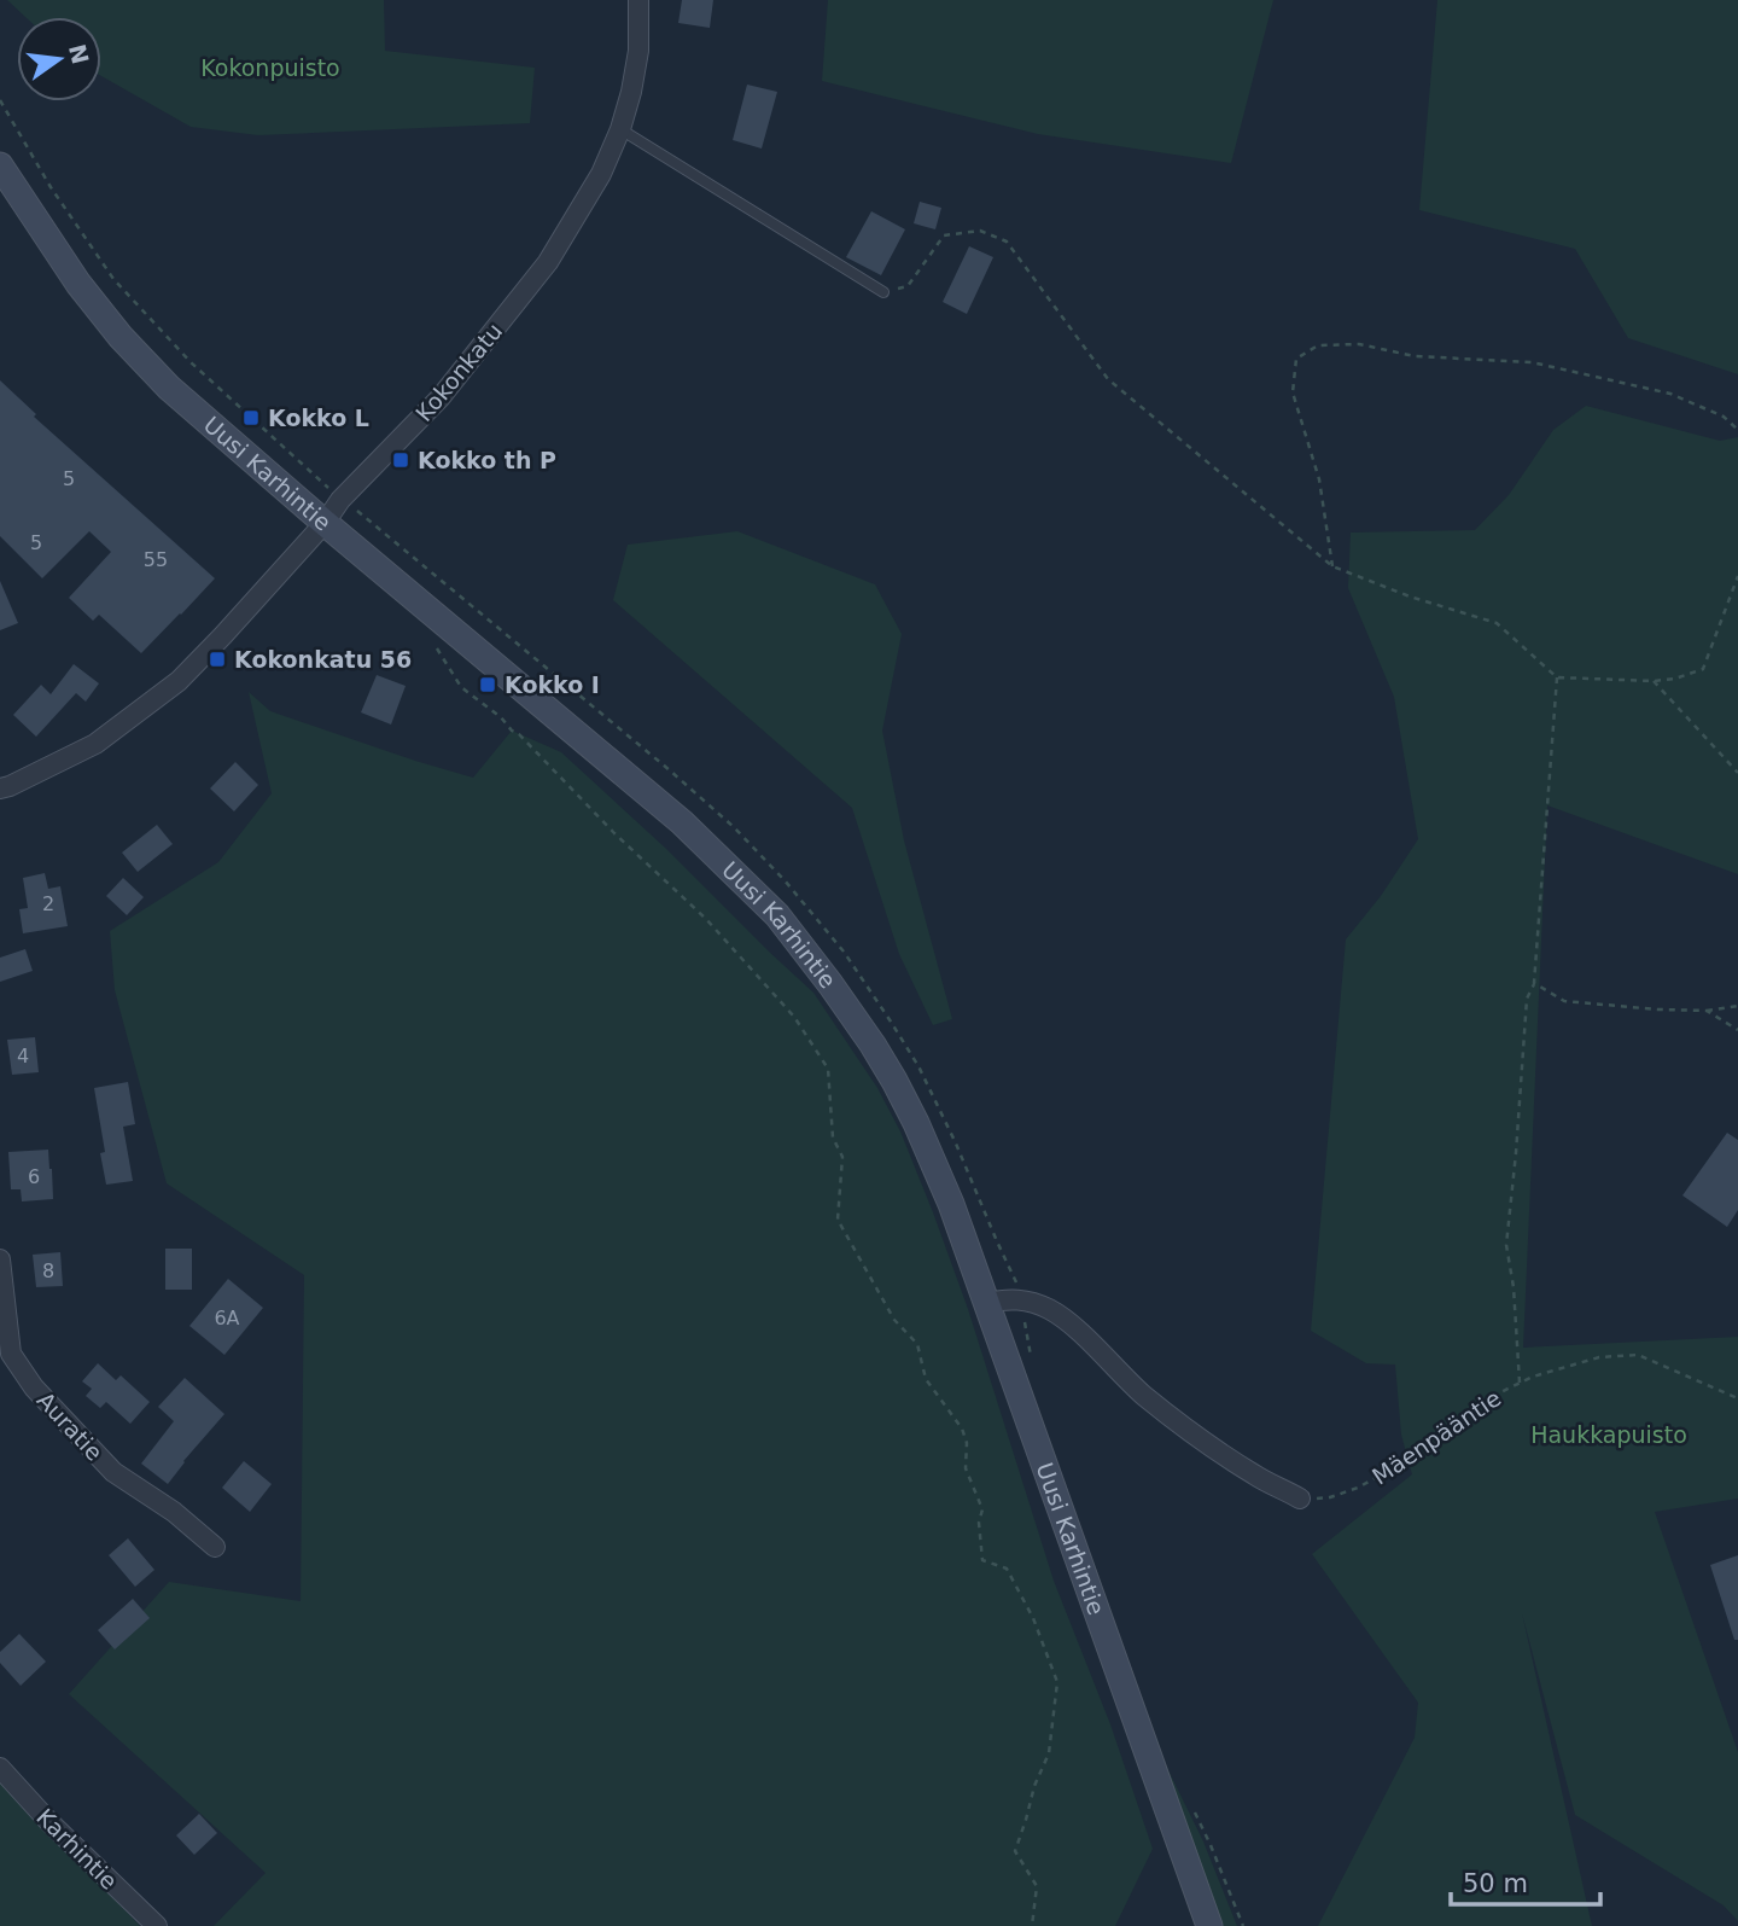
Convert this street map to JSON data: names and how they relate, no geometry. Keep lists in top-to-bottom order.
{
  "streets": {
    "street": [
      "Kokonkatu",
      "Uusi Karhintie",
      "Auratie",
      "Karhintie"
    ],
    "path": ["Mäenpääntie"]
  },
  "crossings": [
    ["Kokonkatu", "Uusi Karhintie"]
  ],
  "parks": ["Kokonpuisto", "Haukkapuisto"],
  "places": {
    "transit": [
      "Kokko L",
      "Kokko th P",
      "Kokonkatu 56",
      "Kokko I"
    ]
  },
  "house_numbers": [
    "5",
    "5",
    "55",
    "2",
    "4",
    "6",
    "8",
    "6A"
  ],
  "scale_bar": "50 m",
  "north": "right"
}
